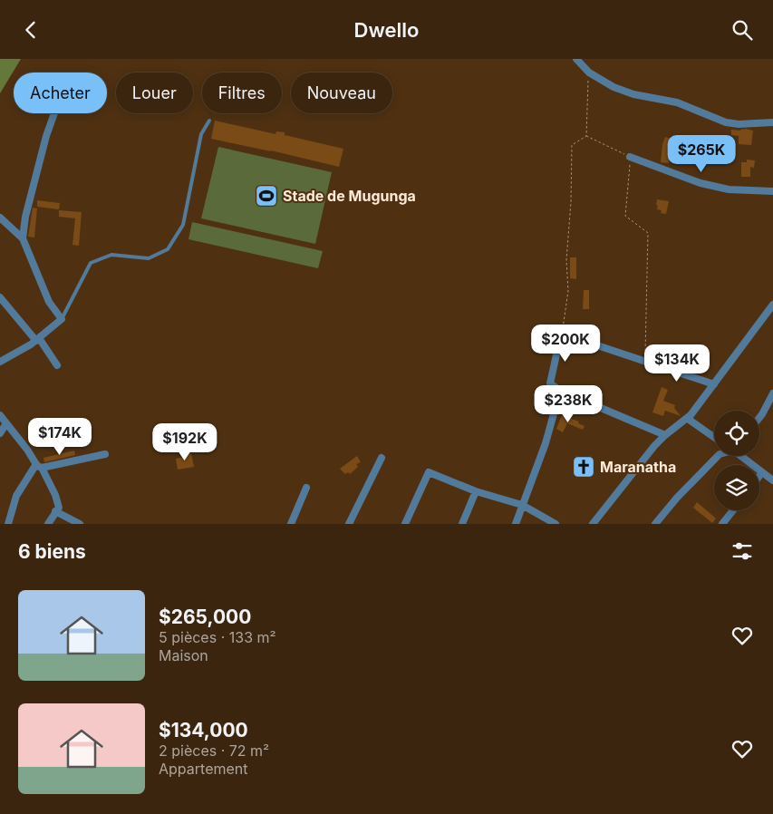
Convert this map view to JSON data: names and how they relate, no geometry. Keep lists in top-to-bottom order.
{
  "places": {
    "sports": ["Stade de Mugunga"],
    "church": ["Maranatha"]
  },
  "page": {
    "header": "Dwello",
    "chip": [
      "Acheter",
      "Louer",
      "Filtres",
      "Nouveau"
    ],
    "price": [
      "$265K",
      "$200K",
      "$134K",
      "$238K",
      "$174K",
      "$192K"
    ],
    "heading": "6 biens",
    "list": [
      {
        "name": "$265,000",
        "note": "5 pièces · 133 m² · Maison"
      },
      {
        "name": "$134,000",
        "note": "2 pièces · 72 m² · Appartement"
      }
    ]
  }
}
